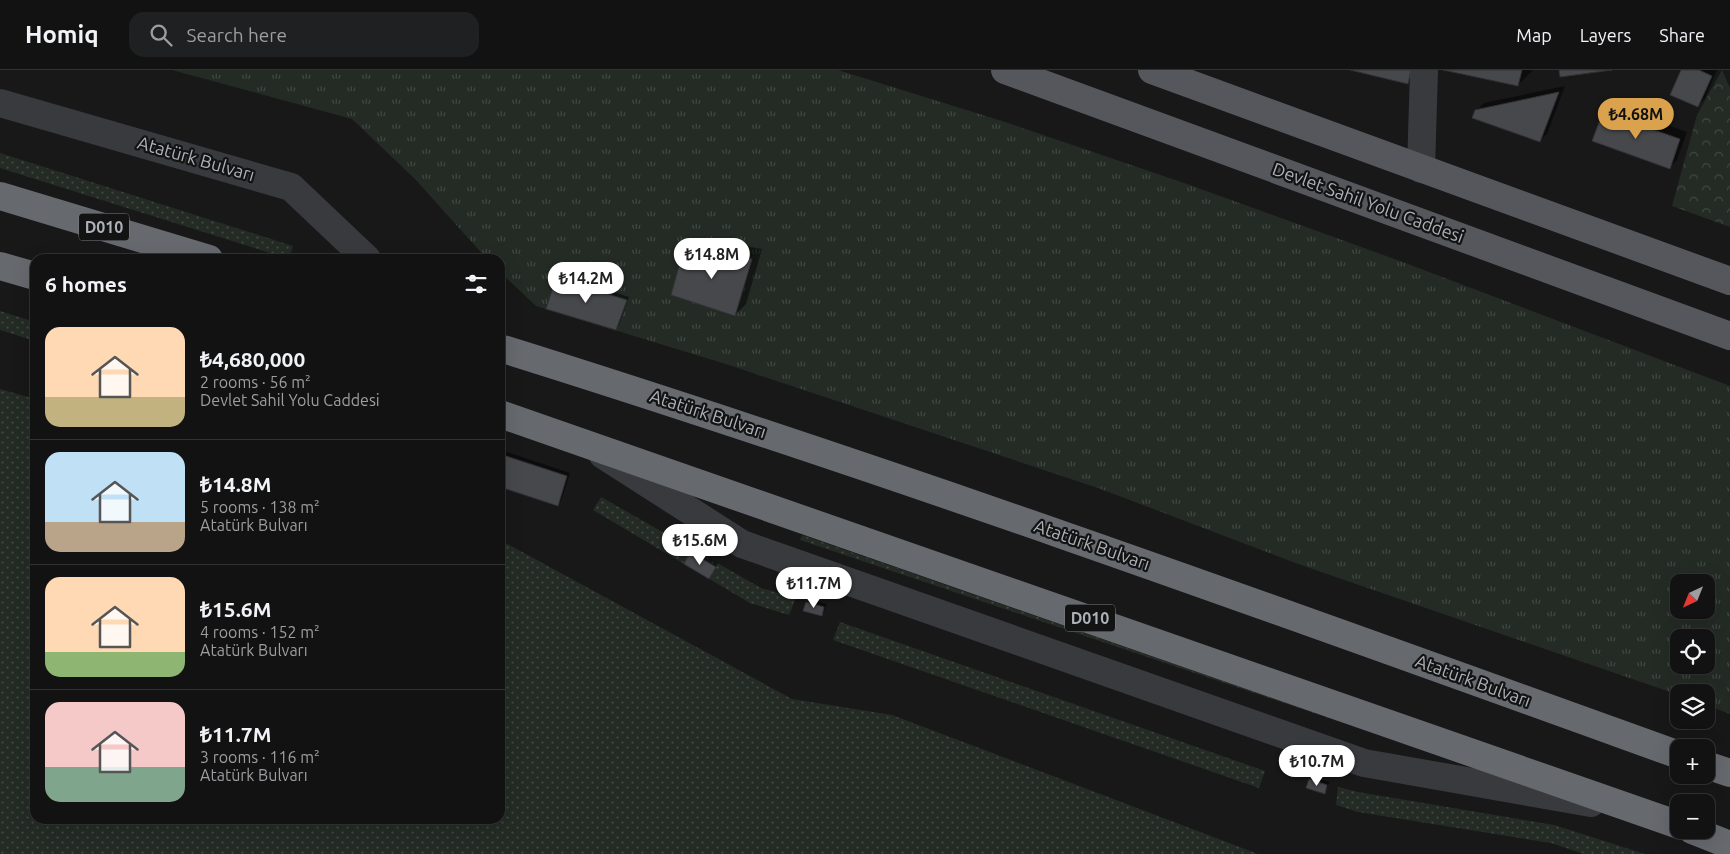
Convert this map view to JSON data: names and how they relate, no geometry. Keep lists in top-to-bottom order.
{
  "streets": {
    "highway": ["Atatürk Bulvarı", "D010"],
    "main road": ["Devlet Sahil Yolu Caddesi"]
  },
  "north": "bottom left",
  "page": {
    "header": "Homiq",
    "search": "Search here",
    "nav": ["Map", "Layers", "Share"],
    "price": [
      "₺4.68M",
      "₺14.8M",
      "₺14.2M",
      "₺15.6M",
      "₺11.7M",
      "₺10.7M"
    ],
    "heading": "6 homes",
    "list": [
      {
        "name": "₺4,680,000",
        "note": "2 rooms · 56 m² · Devlet Sahil Yolu Caddesi"
      },
      {
        "name": "₺14.8M",
        "note": "5 rooms · 138 m² · Atatürk Bulvarı"
      },
      {
        "name": "₺15.6M",
        "note": "4 rooms · 152 m² · Atatürk Bulvarı"
      },
      {
        "name": "₺11.7M",
        "note": "3 rooms · 116 m² · Atatürk Bulvarı"
      }
    ],
    "map_buttons": ["+", "−"]
  }
}
